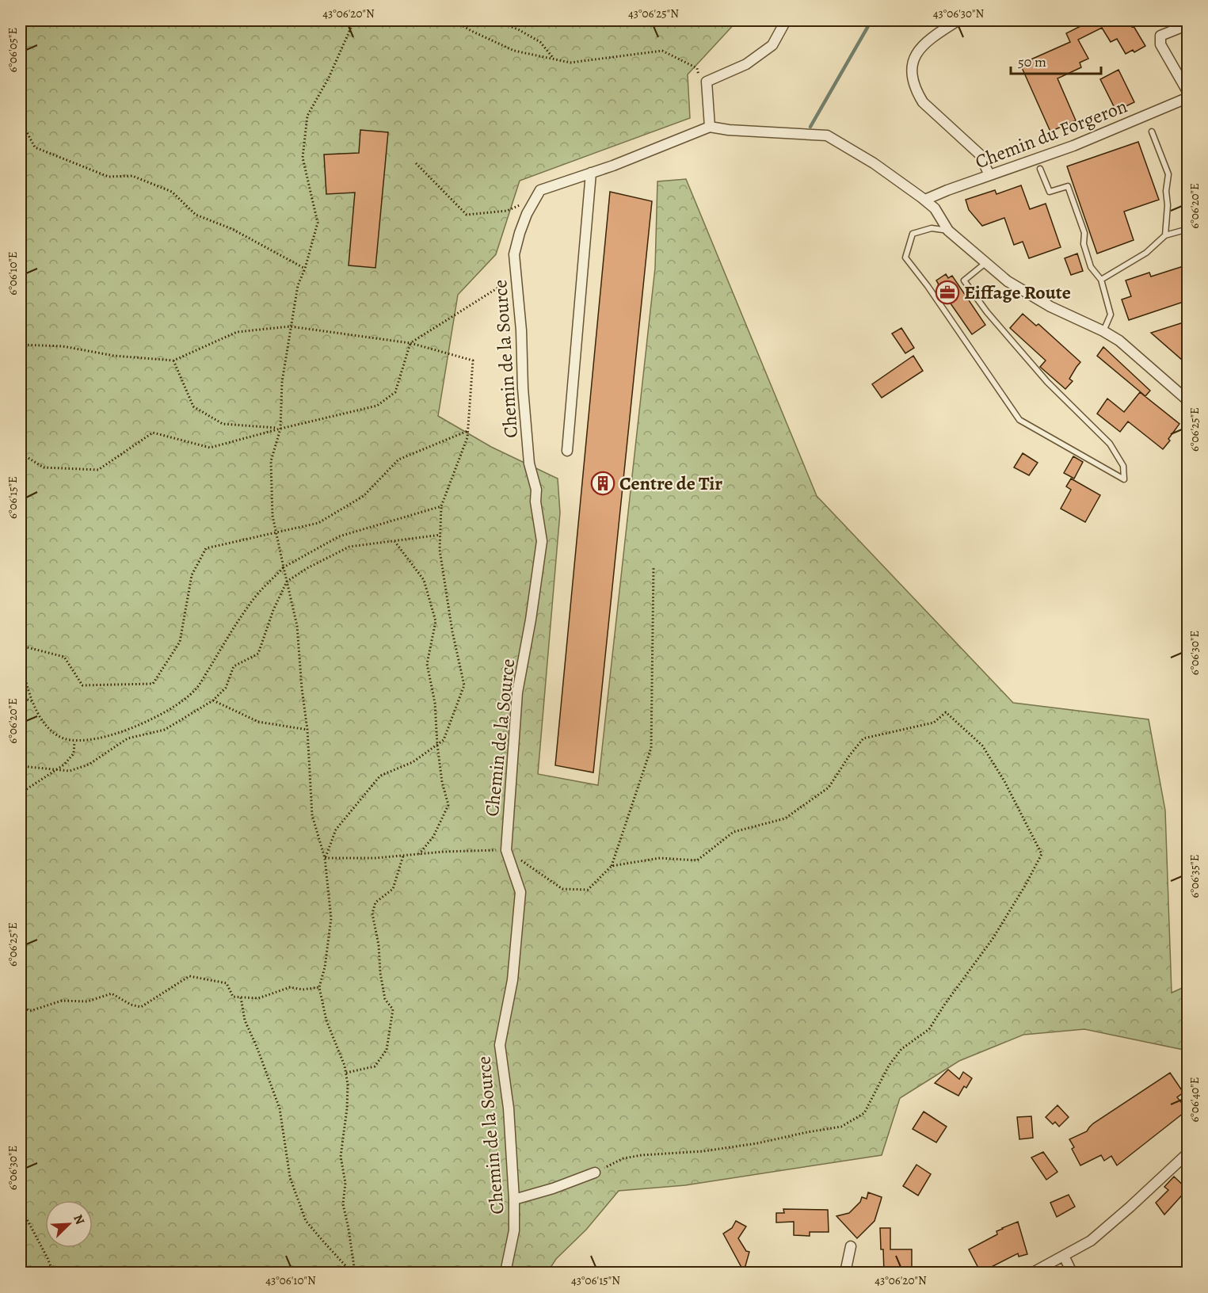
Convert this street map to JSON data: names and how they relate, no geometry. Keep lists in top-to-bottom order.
{
  "streets": {
    "street": ["Chemin du Forgeron", "Chemin de la Source"]
  },
  "crossings": [
    ["Chemin du Forgeron", "Chemin de la Source"]
  ],
  "places": {
    "office": ["Eiffage Route"],
    "building": ["Centre de Tir"]
  },
  "scale_bar": "50 m",
  "north": "top right",
  "coordinates": [
    "43°06'20\"N",
    "43°06'25\"N",
    "43°06'30\"N",
    "6°06'05\"E",
    "6°06'20\"E",
    "6°06'10\"E",
    "6°06'25\"E",
    "6°06'15\"E",
    "6°06'30\"E",
    "6°06'35\"E",
    "6°06'40\"E",
    "43°06'10\"N",
    "43°06'15\"N"
  ]
}
